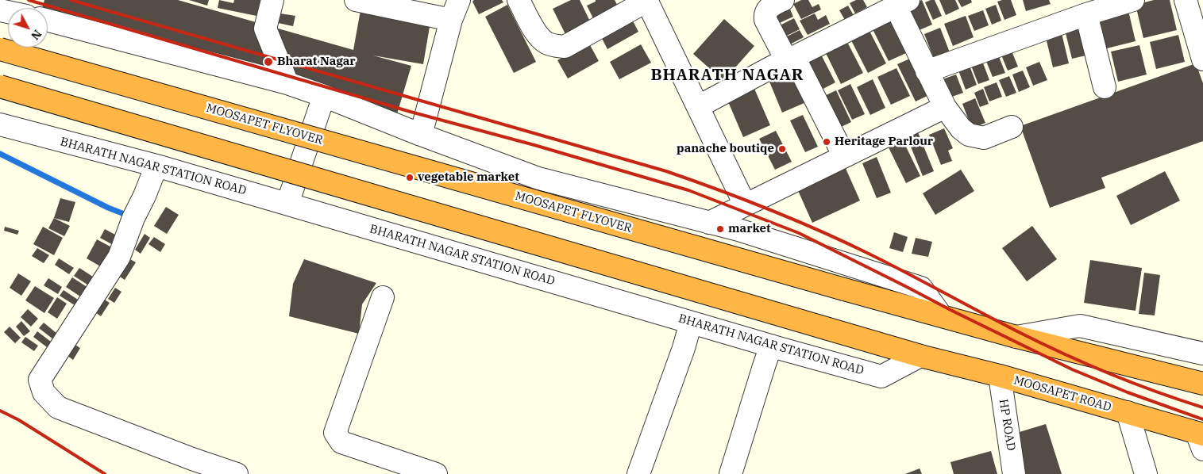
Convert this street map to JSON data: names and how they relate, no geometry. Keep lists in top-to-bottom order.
{
  "streets": {
    "highway": ["MOOSAPET FLYOVER", "MOOSAPET ROAD"],
    "street": ["BHARATH NAGAR STATION ROAD", "HP ROAD"]
  },
  "crossings": [
    ["BHARATH NAGAR STATION ROAD", "MOOSAPET ROAD"],
    ["MOOSAPET ROAD", "HP ROAD"]
  ],
  "districts": ["BHARATH NAGAR"],
  "places": [
    "Bharat Nagar",
    "Heritage Parlour",
    "panache boutiqe",
    "vegetable market",
    "market"
  ],
  "north": "bottom right"
}
